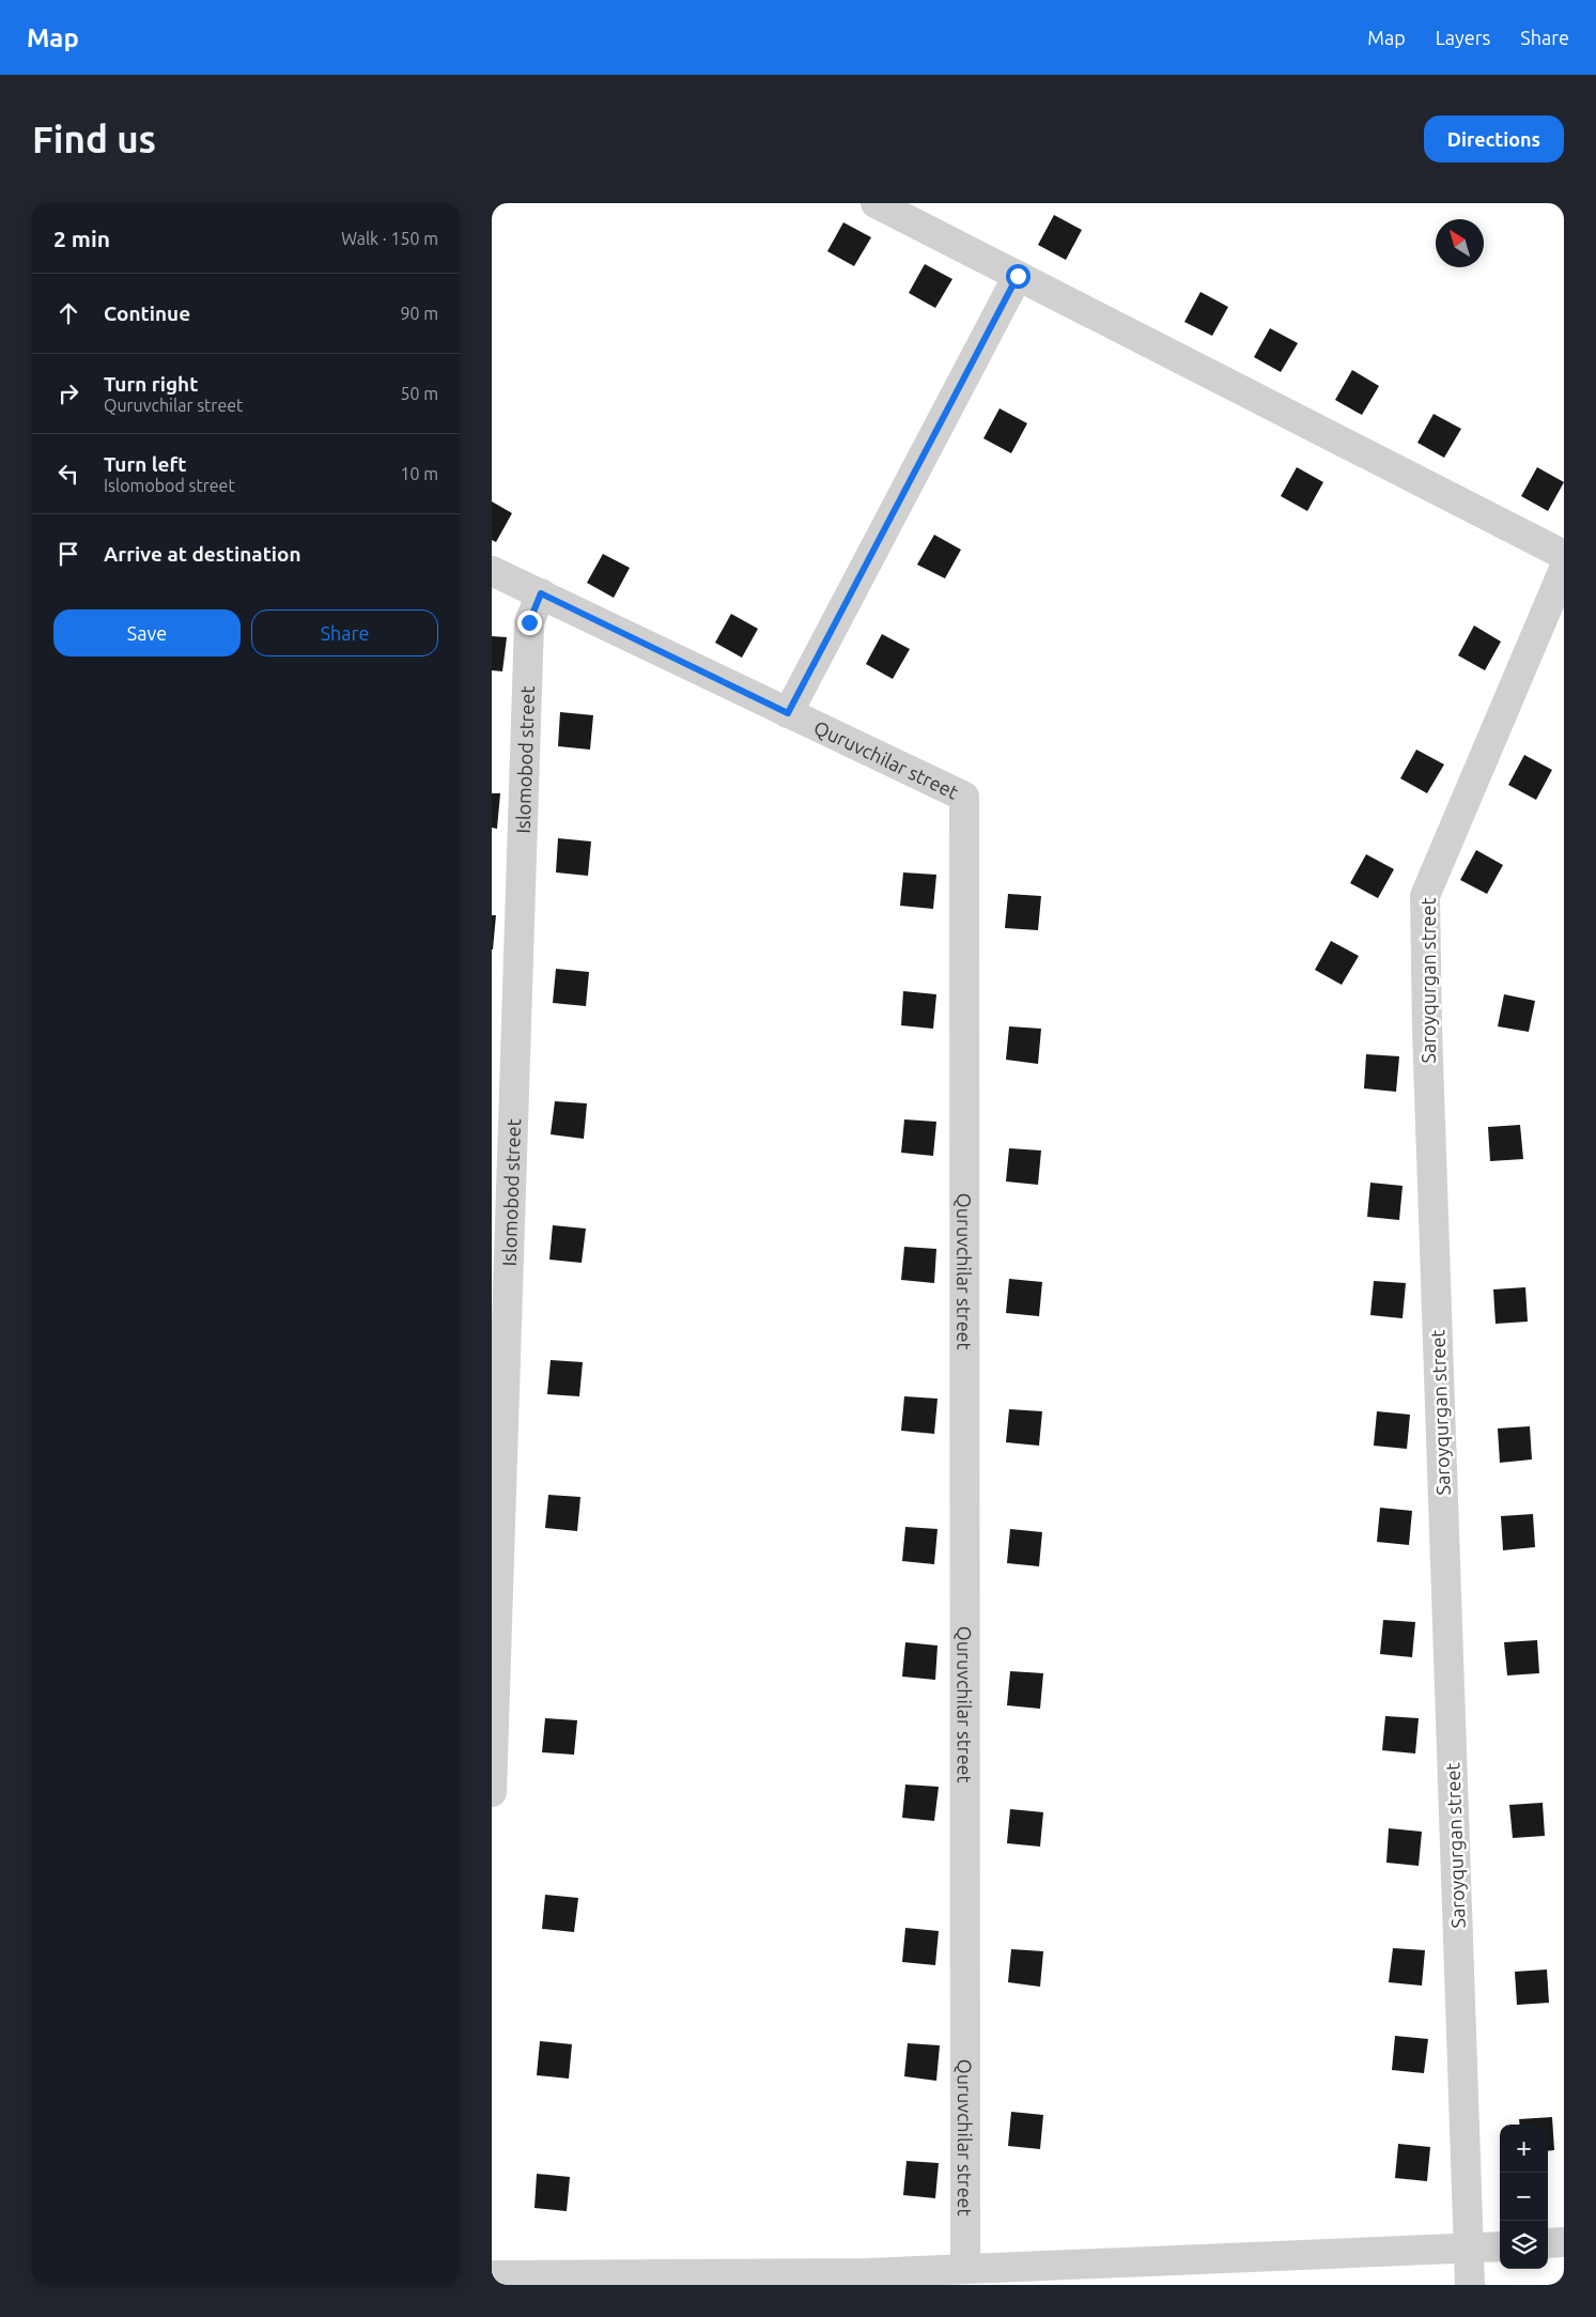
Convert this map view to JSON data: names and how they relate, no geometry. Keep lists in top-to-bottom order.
{
  "streets": {
    "street": ["Islomobod street", "Quruvchilar street", "Saroyqurgan street"]
  },
  "crossings": [
    ["Islomobod street", "Quruvchilar street"]
  ],
  "north": "top left",
  "page": {
    "header": "Map",
    "nav": ["Map", "Layers", "Share"],
    "buttons": [
      "Directions",
      ["Save", "Share"]
    ],
    "title": "Find us",
    "heading": ["2 min", "Walk · 150 m"],
    "list": [
      ["Continue", "90 m"],
      ["Turn right", "Quruvchilar street", "50 m"],
      ["Turn left", "Islomobod street", "10 m"],
      "Arrive at destination"
    ],
    "map_buttons": ["+", "−"]
  }
}
